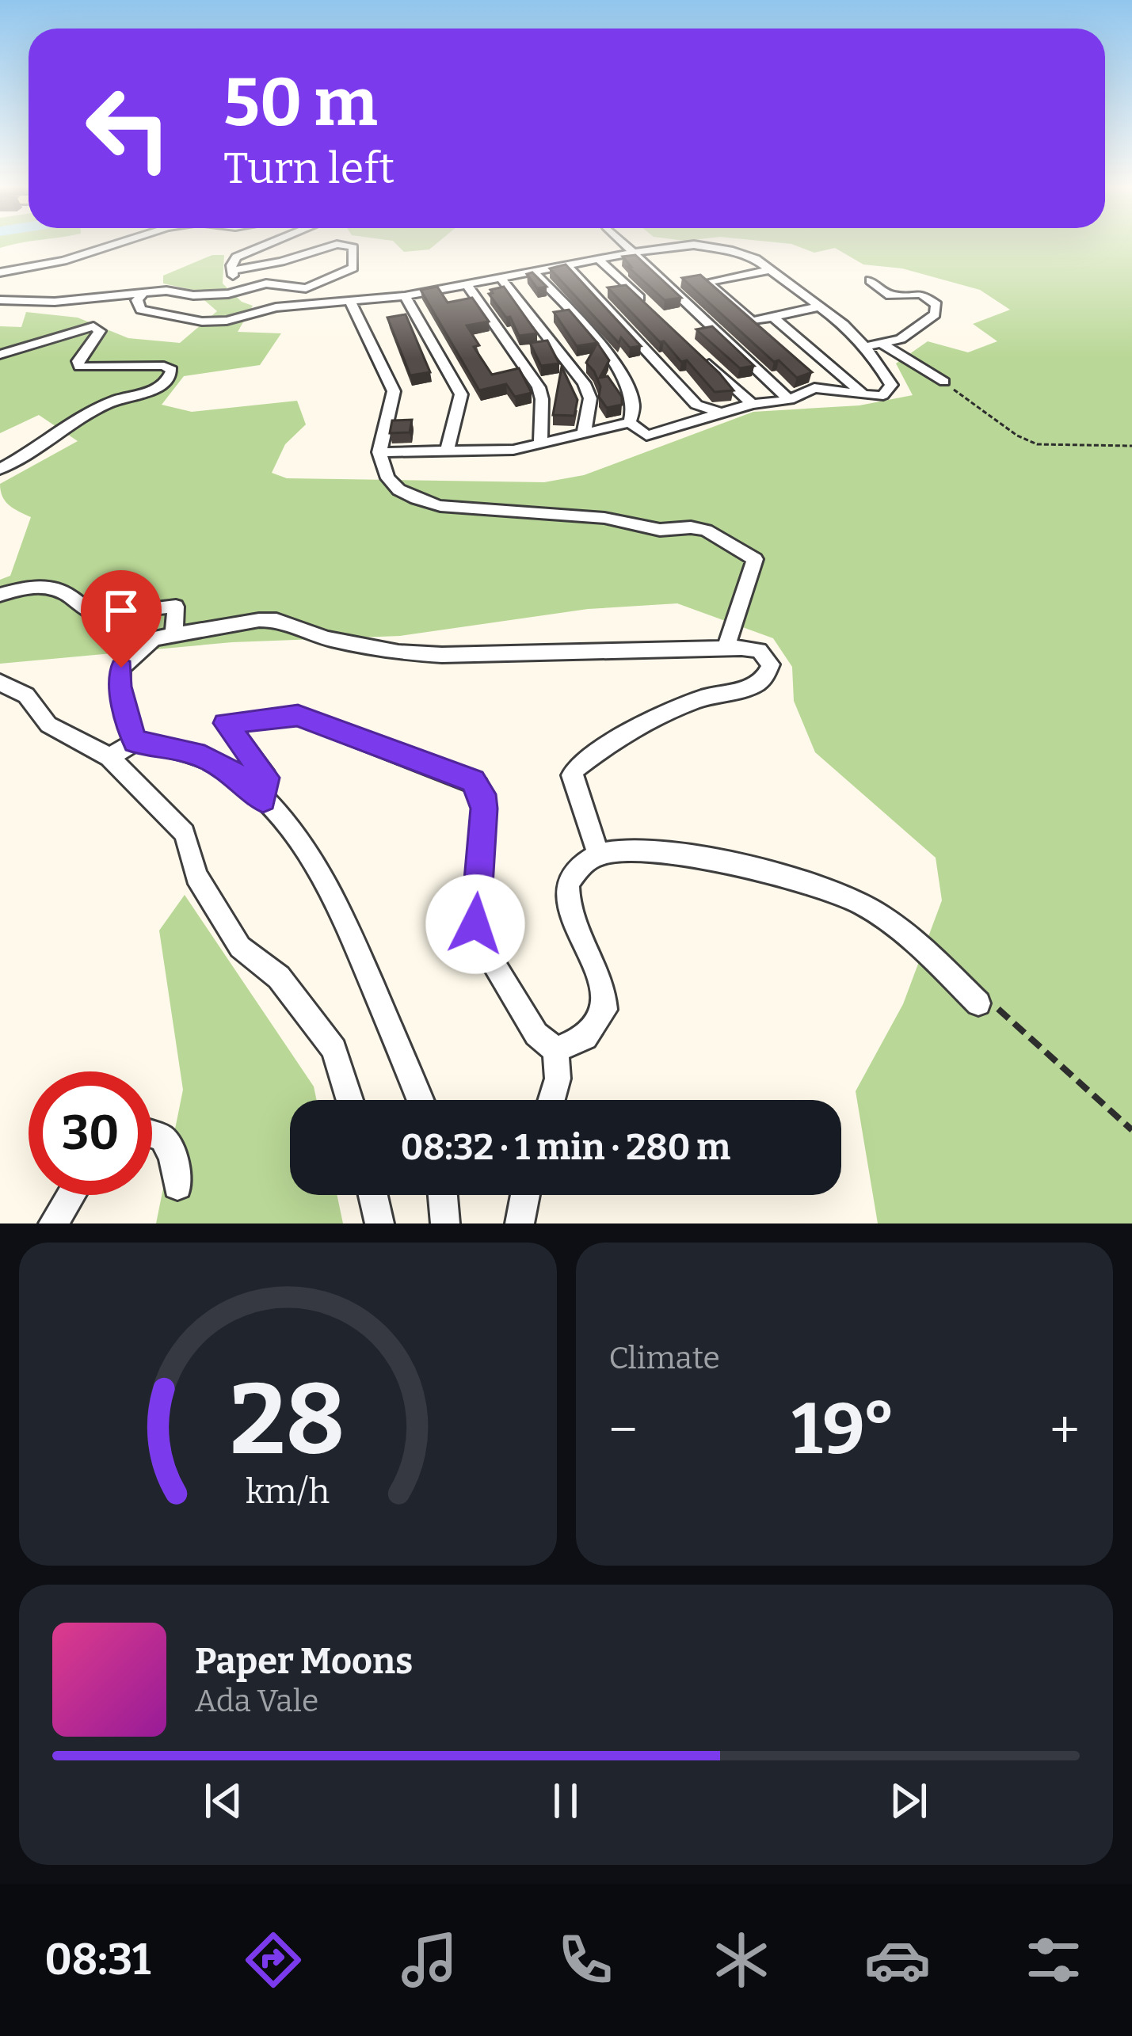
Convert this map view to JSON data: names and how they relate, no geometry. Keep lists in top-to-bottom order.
{
  "page": {
    "turn": ["50 m", "Turn left"],
    "limit": "30",
    "trip": "08:32 · 1 min · 280 m",
    "tile": "Climate",
    "heat": ["−", "19°", "+"],
    "song": ["Paper Moons", "Ada Vale"],
    "tabs": "08:31",
    "gauge": ["28", "km/h"]
  }
}
